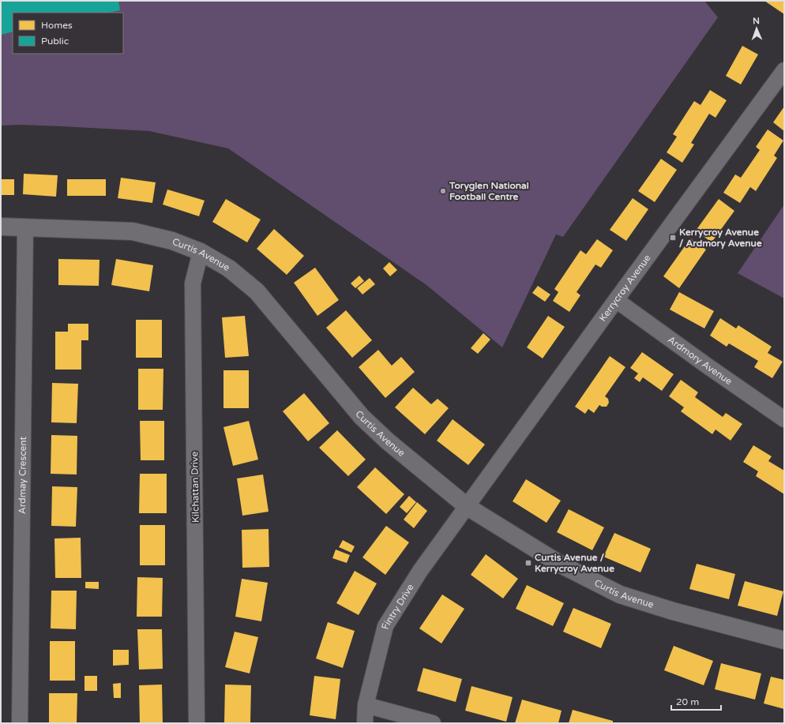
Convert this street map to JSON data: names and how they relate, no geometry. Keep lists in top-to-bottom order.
{
  "streets": {
    "street": [
      "Curtis Avenue",
      "Kerrycroy Avenue",
      "Ardmory Avenue",
      "Ardmay Crescent",
      "Kilchattan Drive",
      "Fintry Drive"
    ]
  },
  "crossings": [
    ["Curtis Avenue", "Kerrycroy Avenue"],
    ["Curtis Avenue", "Ardmay Crescent"],
    ["Curtis Avenue", "Kilchattan Drive"],
    ["Curtis Avenue", "Fintry Drive"],
    ["Kerrycroy Avenue", "Ardmory Avenue"],
    ["Kerrycroy Avenue", "Fintry Drive"]
  ],
  "places": {
    "other": ["Toryglen National Football Centre"],
    "transit": ["Kerrycroy Avenue / Ardmory Avenue", "Curtis Avenue / Kerrycroy Avenue"]
  },
  "legend": ["Homes", "Public"],
  "scale_bar": "20 m",
  "north": "top"
}
